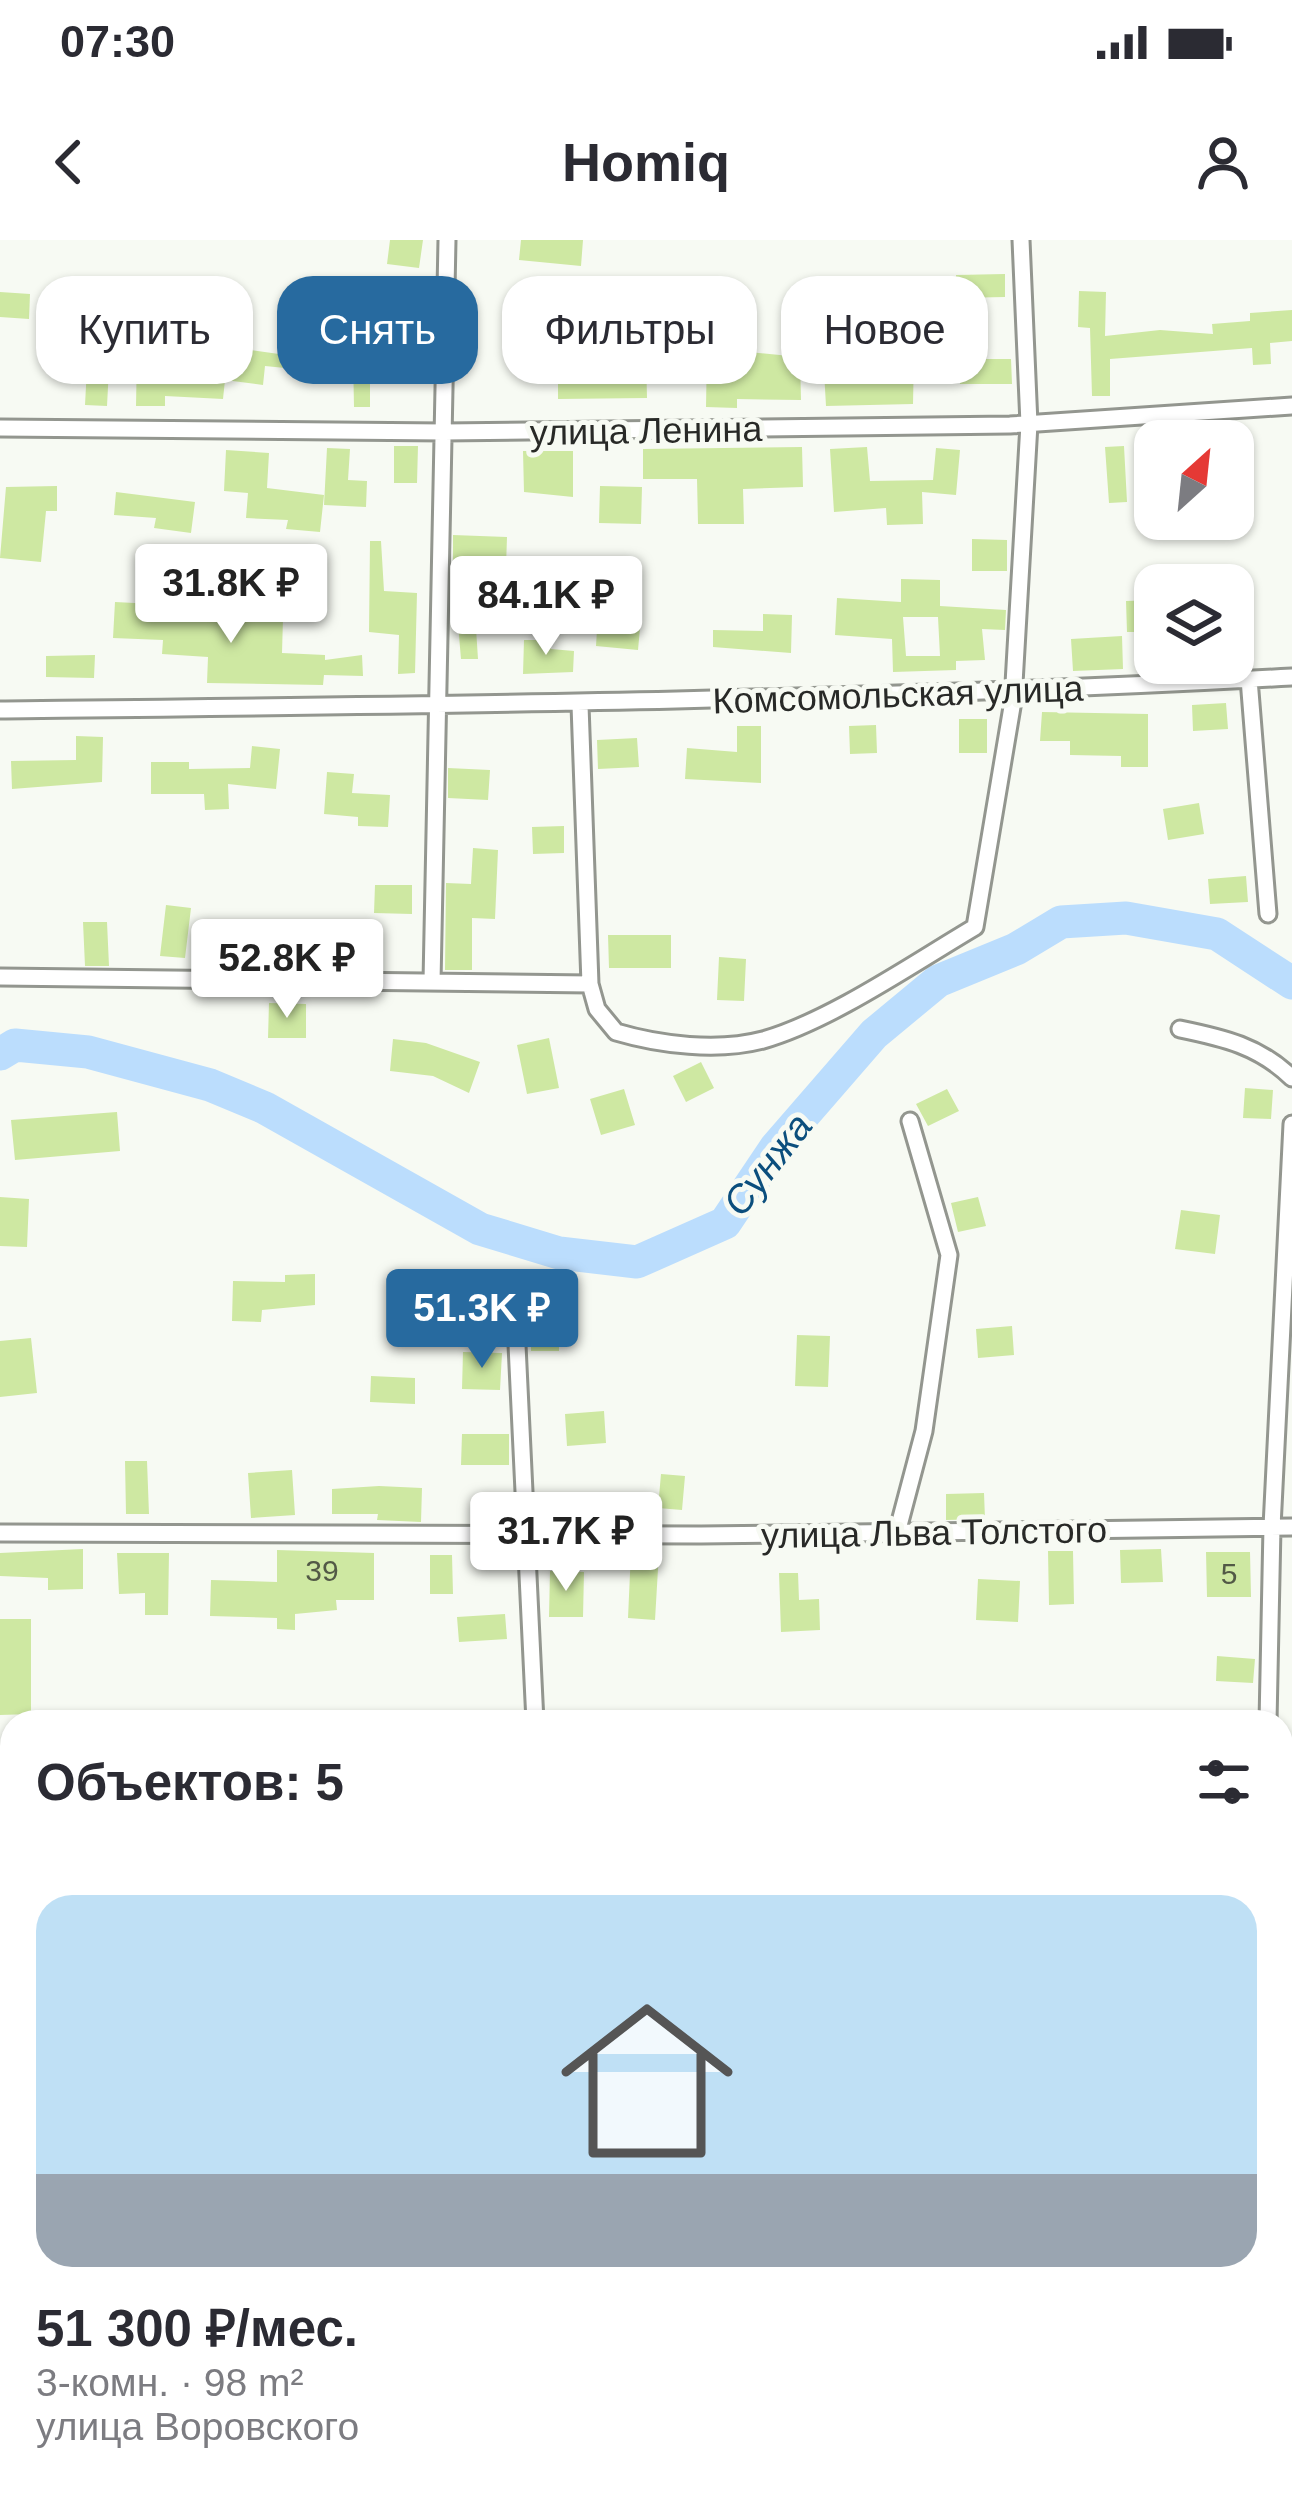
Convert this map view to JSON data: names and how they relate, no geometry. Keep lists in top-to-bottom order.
{
  "streets": {
    "street": ["улица Ленина", "Комсомольская улица", "улица Льва Толстого"]
  },
  "water": ["Сунжа"],
  "house_numbers": ["39", "5"],
  "north": "top right",
  "page": {
    "status": "07:30",
    "header": "Homiq",
    "chip": [
      "Купить",
      "Снять",
      "Фильтры",
      "Новое"
    ],
    "price": [
      "31.8K ₽",
      "84.1K ₽",
      "52.8K ₽",
      "51.3K ₽",
      "31.7K ₽"
    ],
    "heading": "Объектов: 5",
    "list": [
      {
        "name": "51 300 ₽/мес.",
        "note": "3-комн. · 98 m² · улица Воровского"
      }
    ]
  }
}
